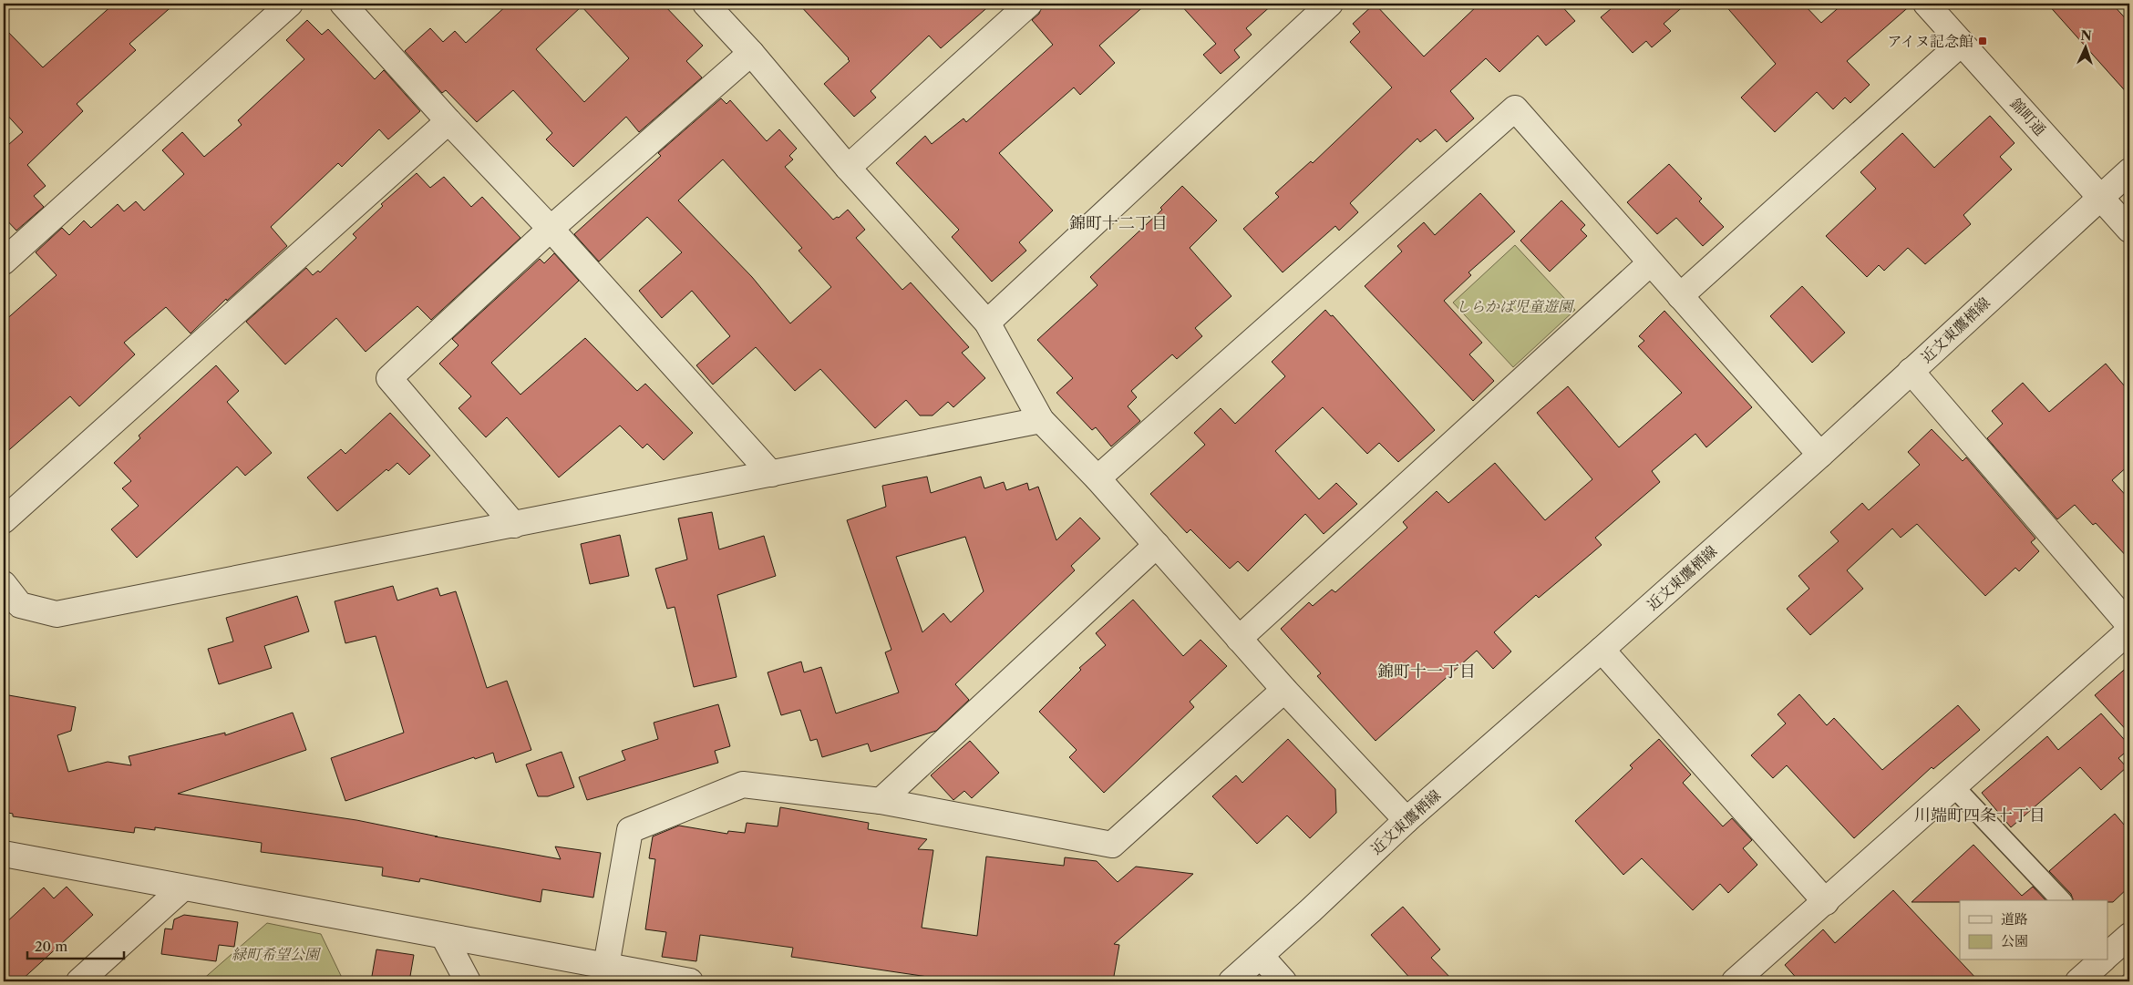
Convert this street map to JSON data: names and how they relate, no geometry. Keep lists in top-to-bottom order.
{
  "streets": {
    "street": ["錦町通", "近文東鷹栖線"]
  },
  "crossings": [
    ["錦町通", "近文東鷹栖線"]
  ],
  "districts": ["錦町十二丁目", "錦町十一丁目", "川端町四条十丁目"],
  "parks": ["しらかば児童遊園", "緑町希望公園"],
  "places": {
    "transit": ["アイヌ記念館"]
  },
  "legend": ["道路", "公園"],
  "scale_bar": "20 m",
  "north": "top"
}
